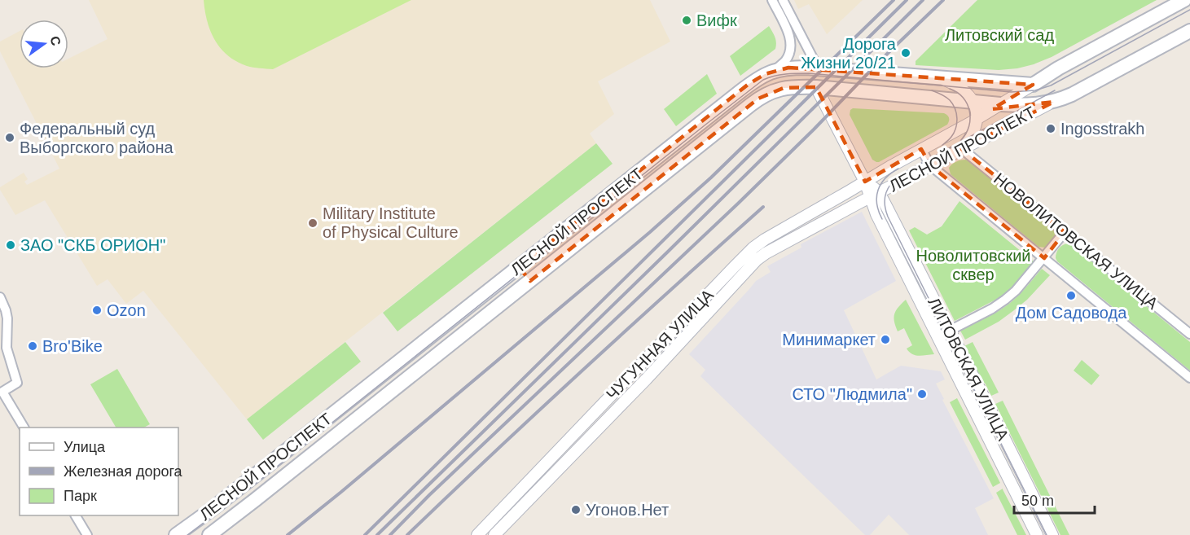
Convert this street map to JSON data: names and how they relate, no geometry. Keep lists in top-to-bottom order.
{
  "streets": {
    "main road": ["ЛЕСНОЙ ПРОСПЕКТ"],
    "street": ["НОВОЛИТОВСКАЯ УЛИЦА", "ЧУГУННАЯ УЛИЦА", "ЛИТОВСКАЯ УЛИЦА"]
  },
  "crossings": [
    ["ЛЕСНОЙ ПРОСПЕКТ", "НОВОЛИТОВСКАЯ УЛИЦА"],
    ["ЛЕСНОЙ ПРОСПЕКТ", "ЧУГУННАЯ УЛИЦА"],
    ["ЛЕСНОЙ ПРОСПЕКТ", "ЛИТОВСКАЯ УЛИЦА"],
    ["ЧУГУННАЯ УЛИЦА", "ЛИТОВСКАЯ УЛИЦА"]
  ],
  "parks": ["Литовский сад", "Новолитовский сквер"],
  "places": [
    "Вифк",
    "Дорога Жизни 20/21",
    "Ingosstrakh",
    "Федеральный суд Выборгского района",
    "Military Institute of Physical Culture",
    "ЗАО \"СКБ ОРИОН\"",
    "Дом Садовода",
    "Ozon",
    "Минимаркет",
    "Bro'Bike",
    "СТО \"Людмила\"",
    "Угонов.Нет"
  ],
  "legend": ["Улица", "Железная дорога", "Парк"],
  "scale_bar": "50 m",
  "north": "right"
}
